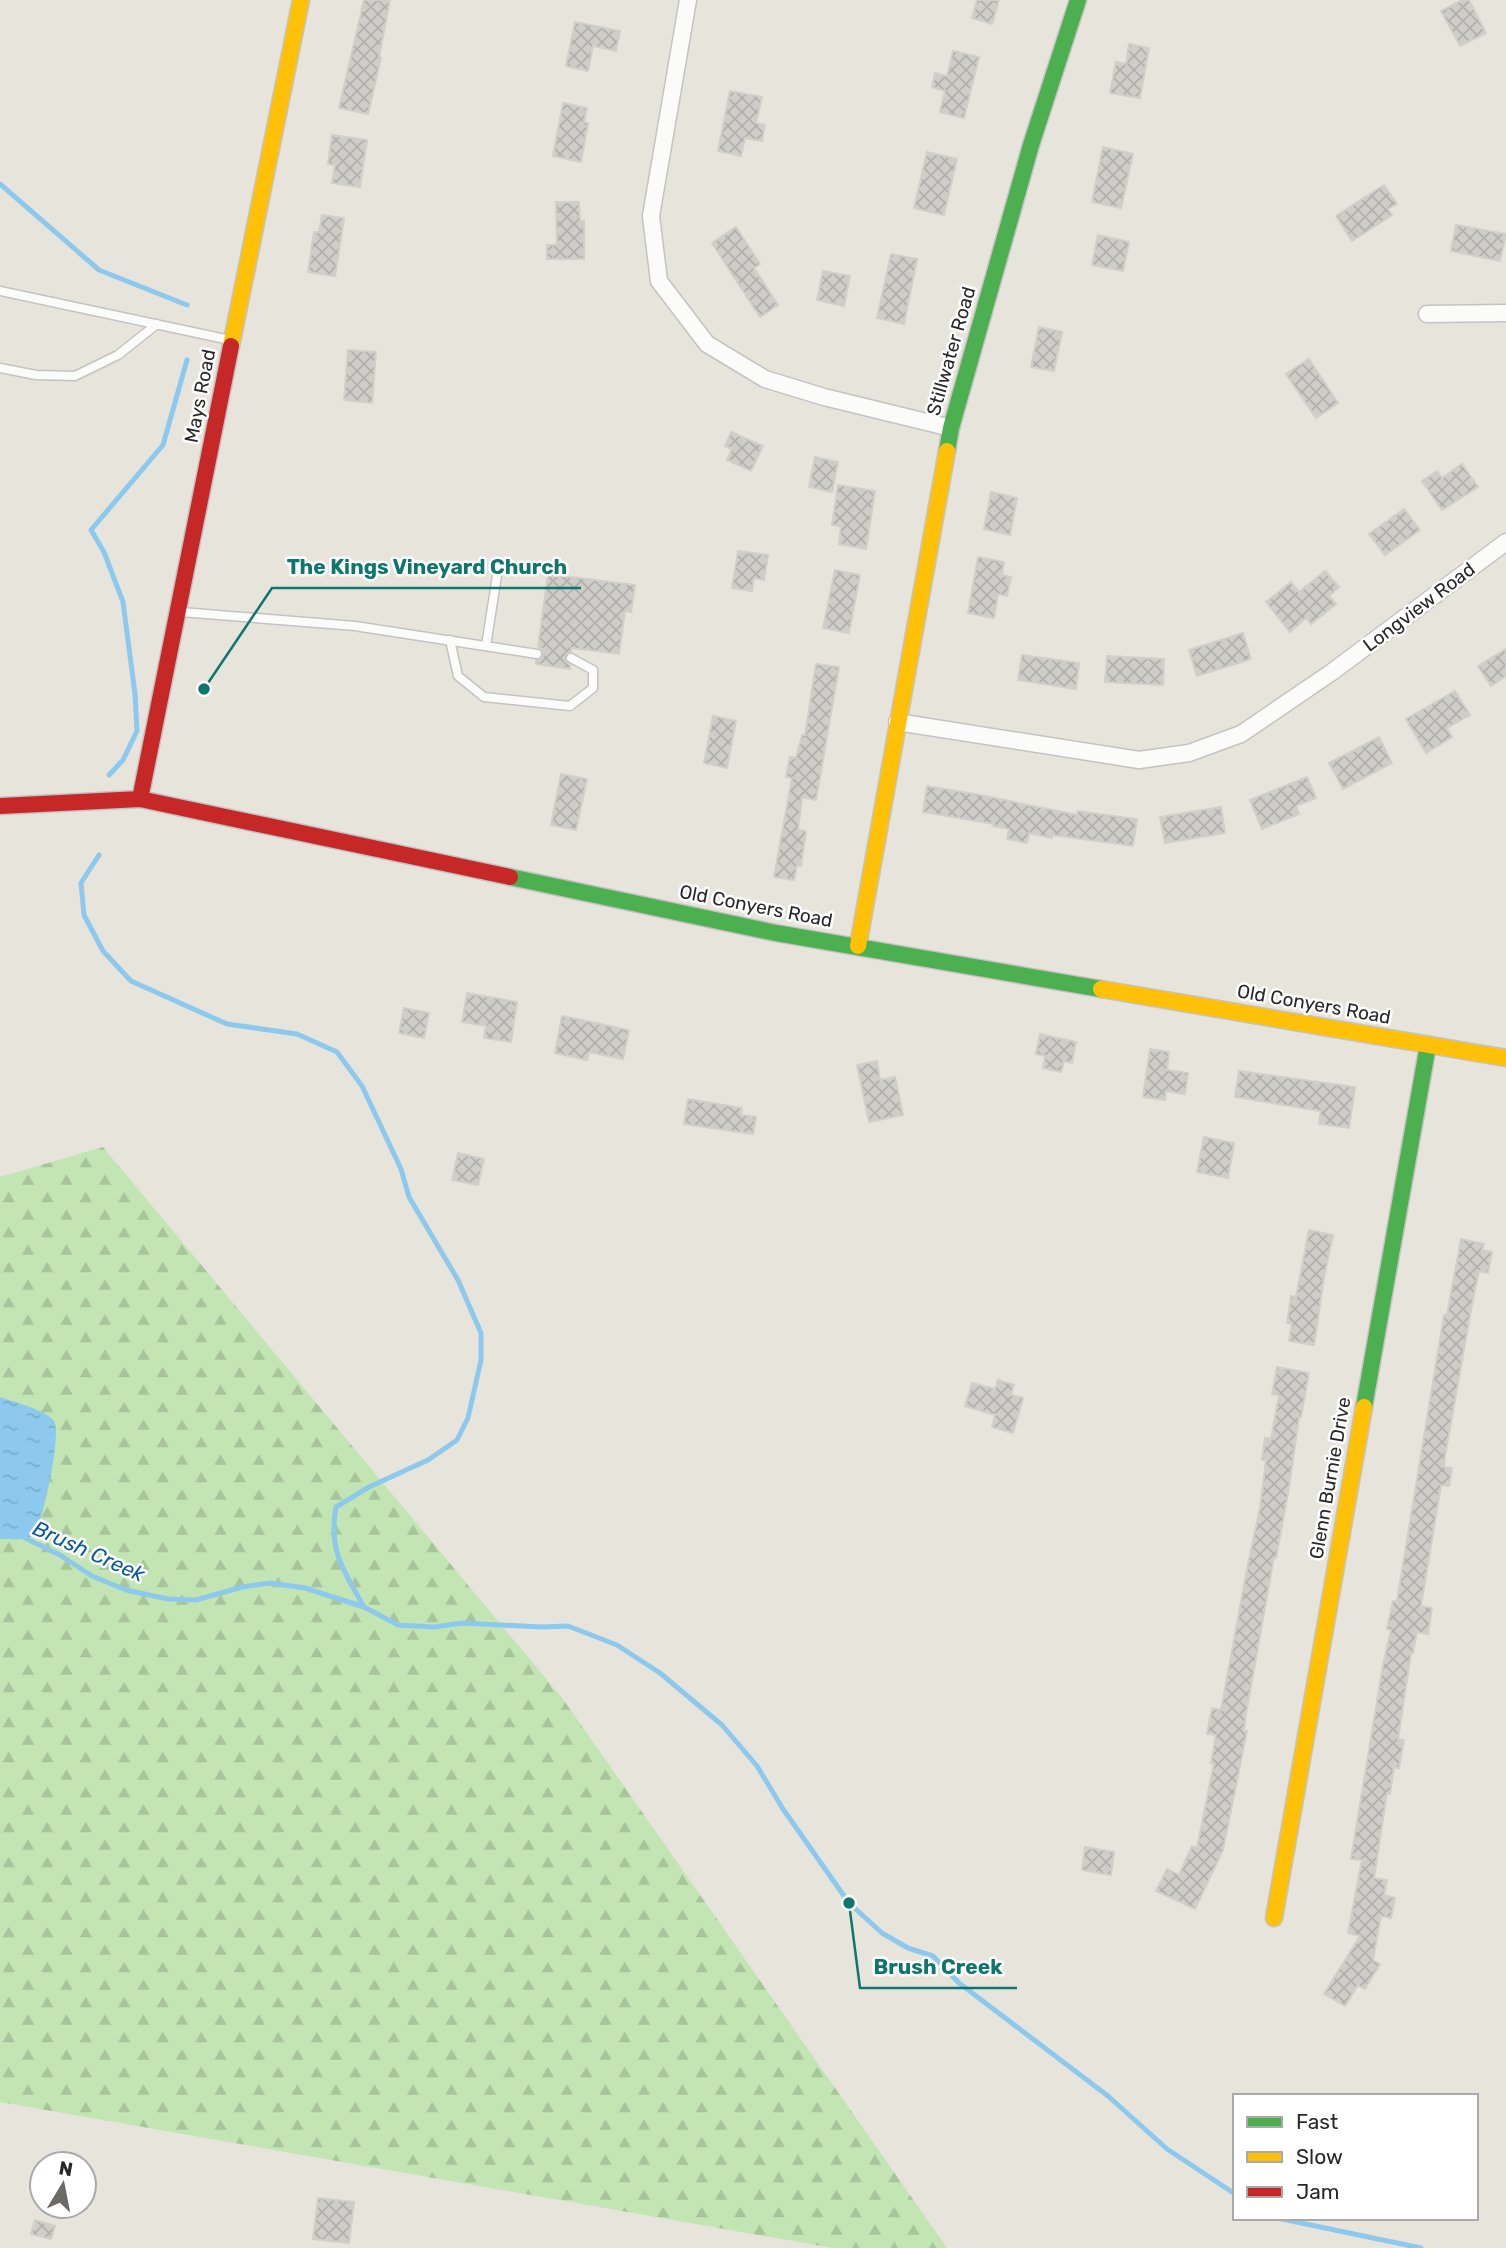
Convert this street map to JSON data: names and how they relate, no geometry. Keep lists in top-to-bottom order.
{
  "streets": {
    "street": [
      "Stillwater Road",
      "Mays Road",
      "Longview Road",
      "Old Conyers Road",
      "Glenn Burnie Drive"
    ]
  },
  "crossings": [
    ["Stillwater Road", "Longview Road"],
    ["Stillwater Road", "Old Conyers Road"],
    ["Mays Road", "Old Conyers Road"],
    ["Old Conyers Road", "Glenn Burnie Drive"]
  ],
  "water": ["Brush Creek"],
  "places": ["The Kings Vineyard Church", "Brush Creek"],
  "legend": ["Fast", "Slow", "Jam"],
  "north": "top"
}
